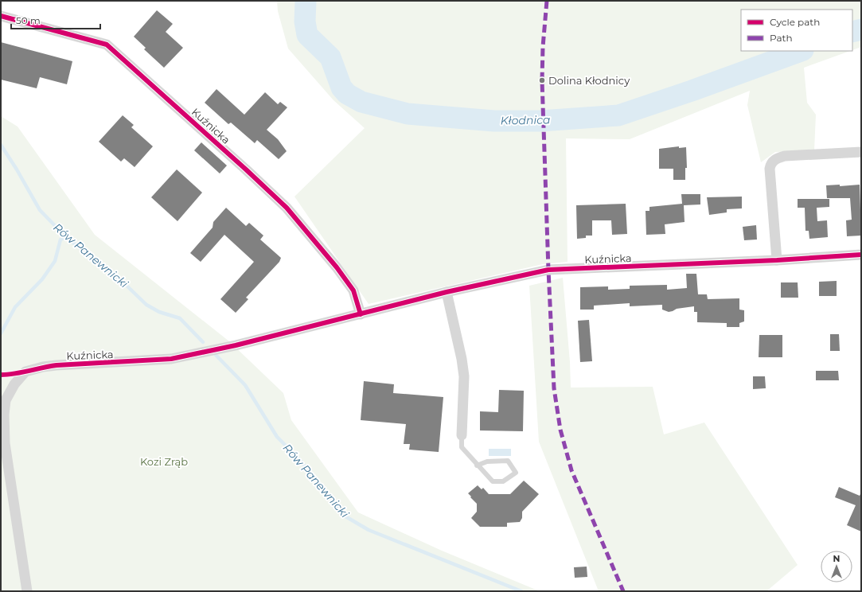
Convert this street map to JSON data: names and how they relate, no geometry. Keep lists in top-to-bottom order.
{
  "streets": {
    "street": ["Kuźnicka"]
  },
  "water": ["Kłodnica", "Rów Panewnicki"],
  "parks": ["Kozi Zrąb"],
  "places": ["Dolina Kłodnicy"],
  "legend": ["Cycle path", "Path"],
  "scale_bar": "50 m",
  "north": "top"
}
